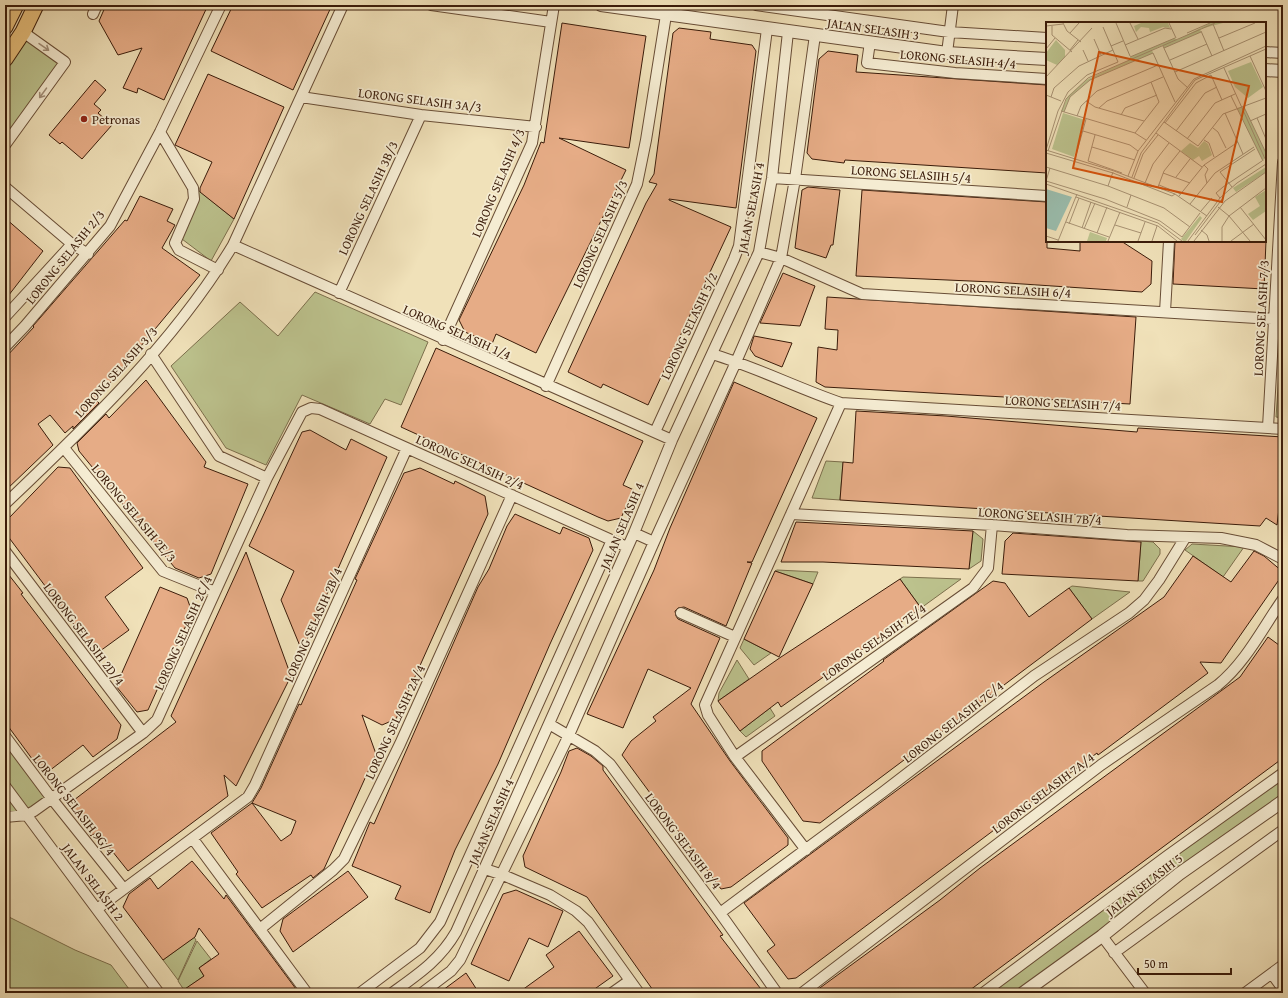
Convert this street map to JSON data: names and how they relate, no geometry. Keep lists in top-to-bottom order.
{
  "streets": {
    "street": [
      "JALAN SELASIH 3",
      "LORONG SELASIH 4/4",
      "LORONG SELASIH 3A/3",
      "LORONG SELASIIH 5/4",
      "LORONG SELASIH 4/3",
      "LORONG SELASIH 3B/3",
      "JALAN SELASIH 4",
      "LORONG SELASIH 5/3",
      "LORONG SELASIH 2/3",
      "LORONG SELASIH 6/4",
      "LORONG SELASIH 7/3",
      "LORONG SELASIH 5/2",
      "LORONG SELASIH 1/4",
      "LORONG SELASIH 3/3",
      "LORONG SELASIH 7/4",
      "LORONG SELASIH 2/4",
      "LORONG SELASIH 2E/3",
      "LORONG SELASIH 7B/4",
      "LORONG SELASIH 2B/4",
      "LORONG SELASIH 2C/4",
      "LORONG SELASIH 2D/4",
      "LORONG SELASIH 7E/4",
      "LORONG SELASIH 2A/4",
      "LORONG SELASIH 7C/4",
      "LORONG SELASIH 7A/4",
      "LORONG SELASIH 9G/4",
      "LORONG SELASIH 8/4",
      "JALAN SELASIH 2",
      "JALAN SELASIH 5"
    ]
  },
  "crossings": [
    ["JALAN SELASIH 3", "LORONG SELASIH 4/4"],
    ["JALAN SELASIH 3", "JALAN SELASIH 4"],
    ["JALAN SELASIH 3", "LORONG SELASIH 5/3"],
    ["JALAN SELASIH 3", "LORONG SELASIH 5/2"],
    ["LORONG SELASIH 3A/3", "LORONG SELASIH 4/3"],
    ["LORONG SELASIH 3A/3", "LORONG SELASIH 3B/3"],
    ["LORONG SELASIIH 5/4", "JALAN SELASIH 4"],
    ["LORONG SELASIH 4/3", "LORONG SELASIH 1/4"],
    ["LORONG SELASIH 3B/3", "LORONG SELASIH 1/4"],
    ["JALAN SELASIH 4", "LORONG SELASIH 6/4"],
    ["JALAN SELASIH 4", "LORONG SELASIH 1/4"],
    ["JALAN SELASIH 4", "LORONG SELASIH 7/4"],
    ["JALAN SELASIH 4", "LORONG SELASIH 2/4"],
    ["JALAN SELASIH 4", "LORONG SELASIH 8/4"],
    ["LORONG SELASIH 5/3", "LORONG SELASIH 1/4"],
    ["LORONG SELASIH 6/4", "LORONG SELASIH 7/3"],
    ["LORONG SELASIH 7/3", "LORONG SELASIH 7/4"],
    ["LORONG SELASIH 5/2", "LORONG SELASIH 1/4"],
    ["LORONG SELASIH 1/4", "LORONG SELASIH 3/3"],
    ["LORONG SELASIH 3/3", "LORONG SELASIH 2E/3"],
    ["LORONG SELASIH 2/4", "LORONG SELASIH 2B/4"],
    ["LORONG SELASIH 2/4", "LORONG SELASIH 2C/4"],
    ["LORONG SELASIH 2/4", "LORONG SELASIH 2A/4"],
    ["LORONG SELASIH 2E/3", "LORONG SELASIH 2C/4"],
    ["LORONG SELASIH 7B/4", "LORONG SELASIH 7E/4"],
    ["LORONG SELASIH 7B/4", "LORONG SELASIH 7C/4"],
    ["LORONG SELASIH 2B/4", "LORONG SELASIH 9G/4"],
    ["LORONG SELASIH 2B/4", "JALAN SELASIH 2"],
    ["LORONG SELASIH 2C/4", "LORONG SELASIH 2D/4"],
    ["LORONG SELASIH 2C/4", "LORONG SELASIH 9G/4"],
    ["LORONG SELASIH 2C/4", "JALAN SELASIH 2"],
    ["LORONG SELASIH 7C/4", "LORONG SELASIH 8/4"]
  ],
  "places": ["Petronas"],
  "scale_bar": "50 m"
}
